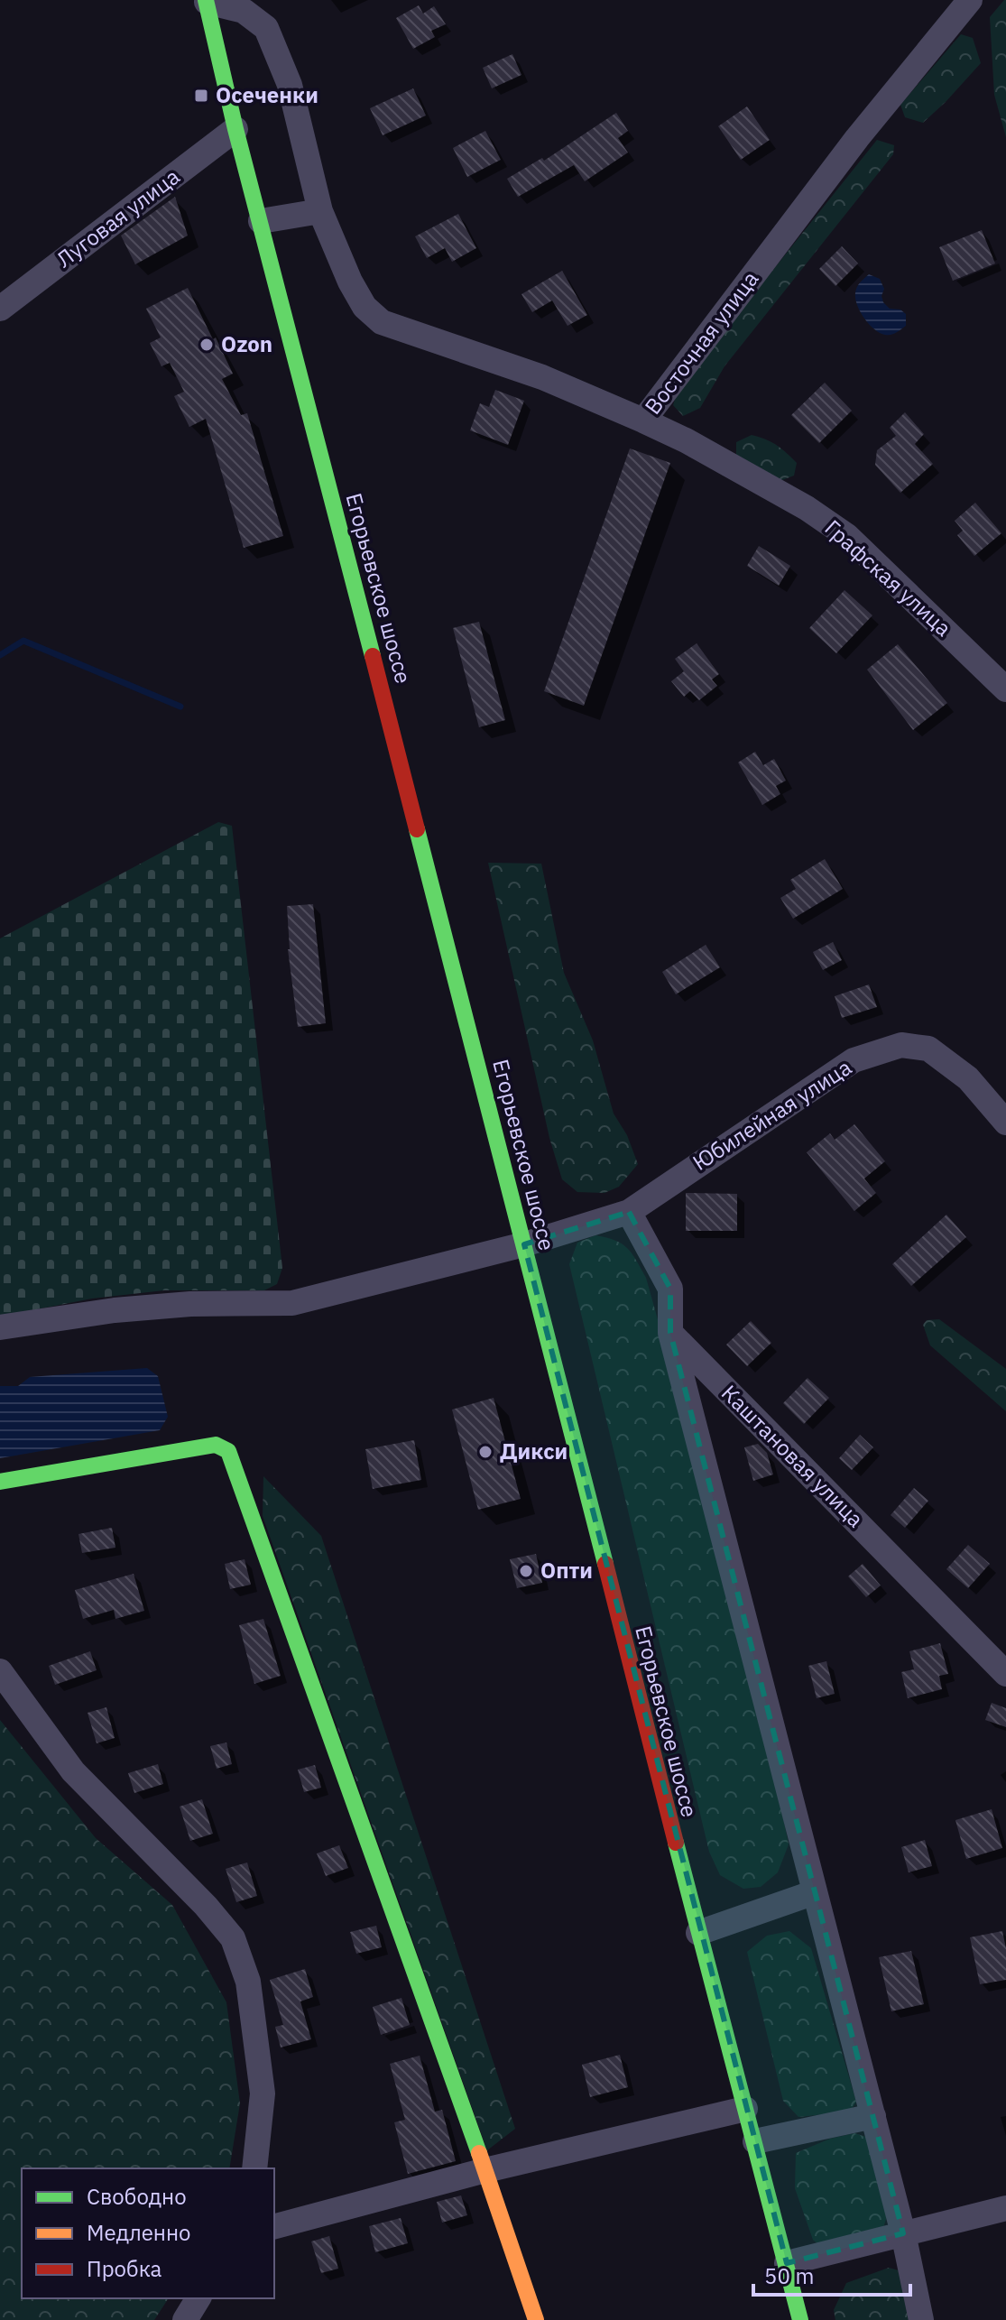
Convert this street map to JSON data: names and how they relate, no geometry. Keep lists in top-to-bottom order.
{
  "streets": {
    "main road": ["Егорьевское шоссе"],
    "street": [
      "Луговая улица",
      "Восточная улица",
      "Графская улица",
      "Юбилейная улица",
      "Каштановая улица"
    ]
  },
  "crossings": [
    ["Луговая улица", "Егорьевское шоссе"],
    ["Восточная улица", "Графская улица"],
    ["Восточная улица", "Егорьевское шоссе"],
    ["Егорьевское шоссе", "Юбилейная улица"]
  ],
  "places": {
    "transit": ["Осеченки"],
    "other": ["Ozon", "Дикси", "Опти"]
  },
  "legend": ["Свободно", "Медленно", "Пробка"],
  "scale_bar": "50 m"
}
